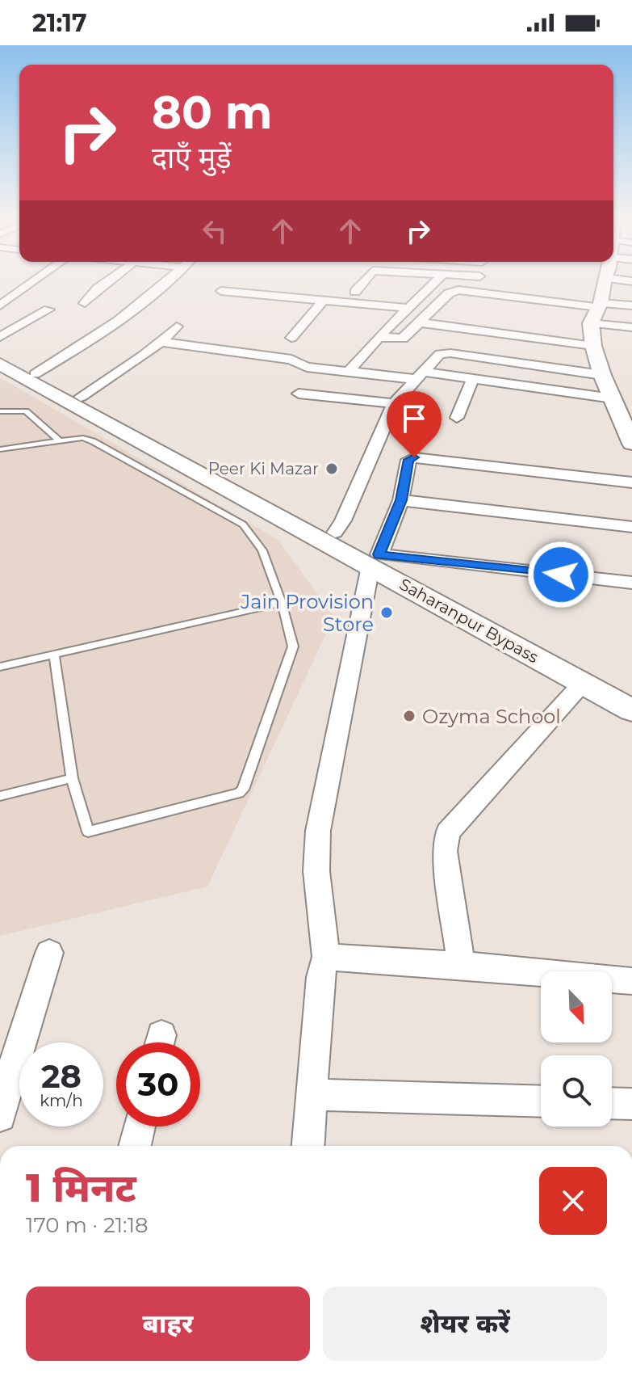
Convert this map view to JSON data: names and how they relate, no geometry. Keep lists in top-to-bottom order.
{
  "streets": {
    "main road": ["Saharanpur Bypass"]
  },
  "places": ["Peer Ki Mazar", "Jain Provision Store", "Ozyma School"],
  "north": "bottom right",
  "page": {
    "status": "21:17",
    "turn": ["80 m", "दाएँ मुड़ें"],
    "speed": "28 km/h",
    "limit": "30",
    "heading": ["1 मिनट", "170 m · 21:18"],
    "buttons": ["बाहर", "शेयर करें"]
  }
}
